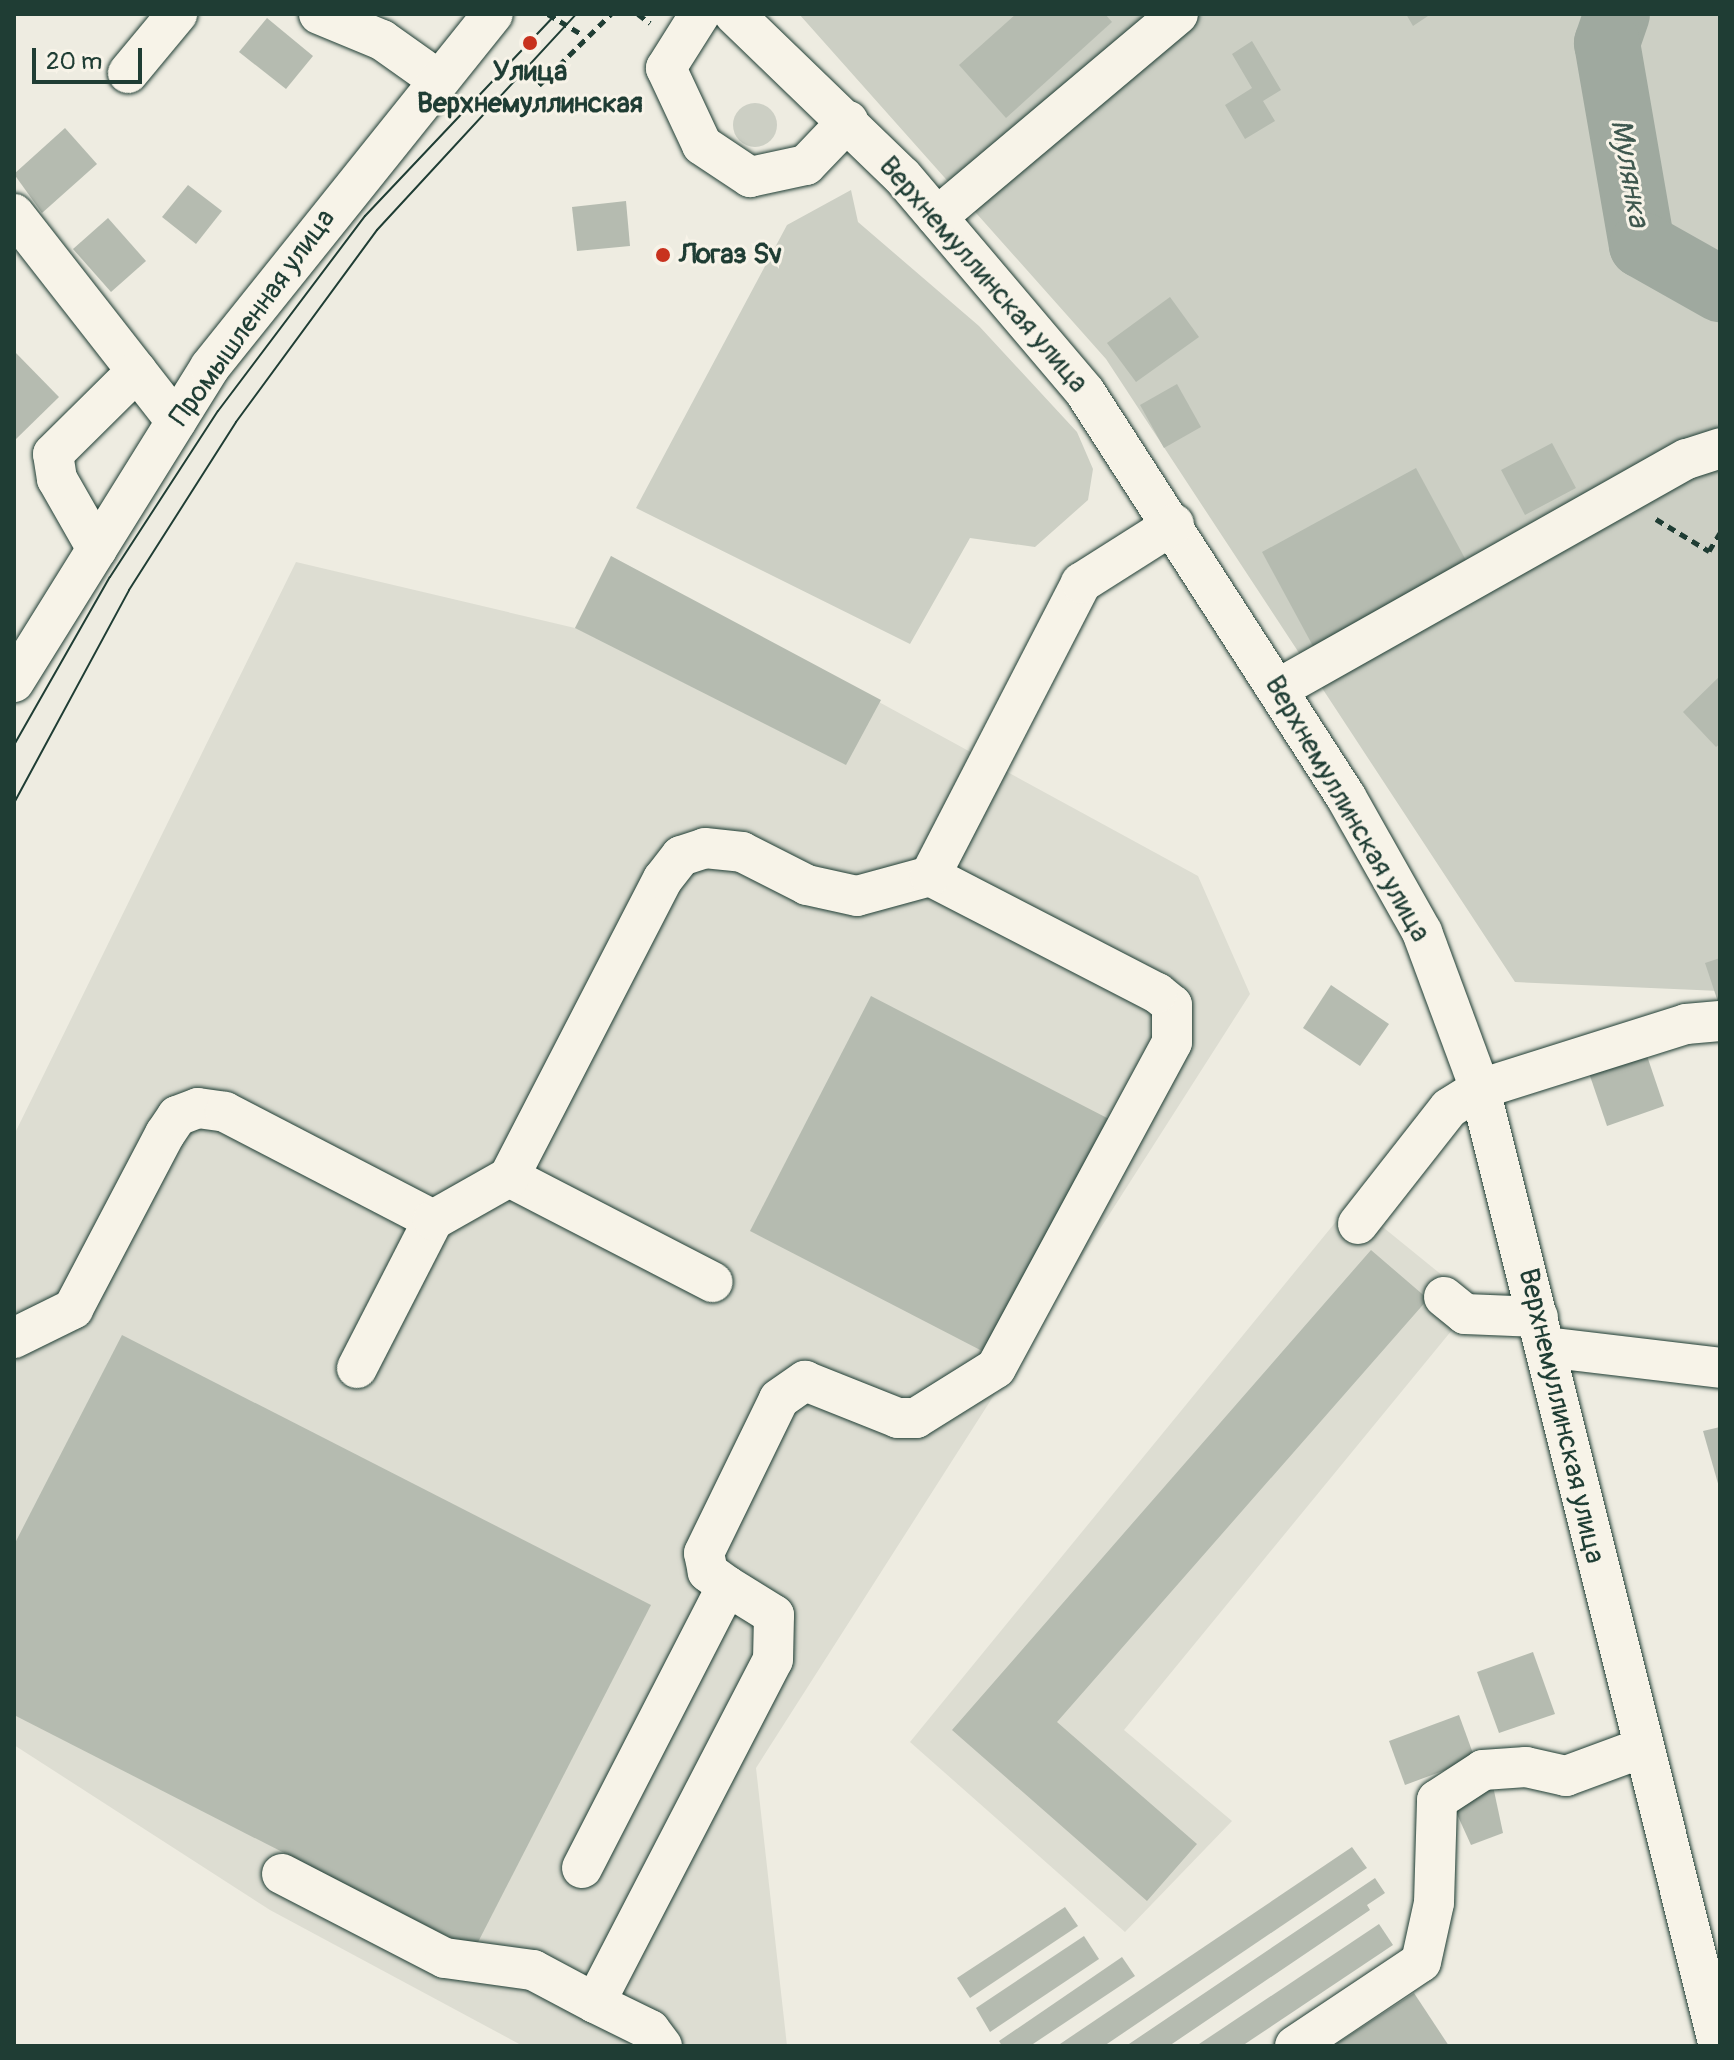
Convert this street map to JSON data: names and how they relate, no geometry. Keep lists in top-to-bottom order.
{
  "streets": {
    "street": ["Верхнемуллинская улица", "Промышленная улица"]
  },
  "water": ["Мулянка"],
  "places": ["Улица Верхнемуллинская", "Логаз Sv"],
  "scale_bar": "20 m"
}
